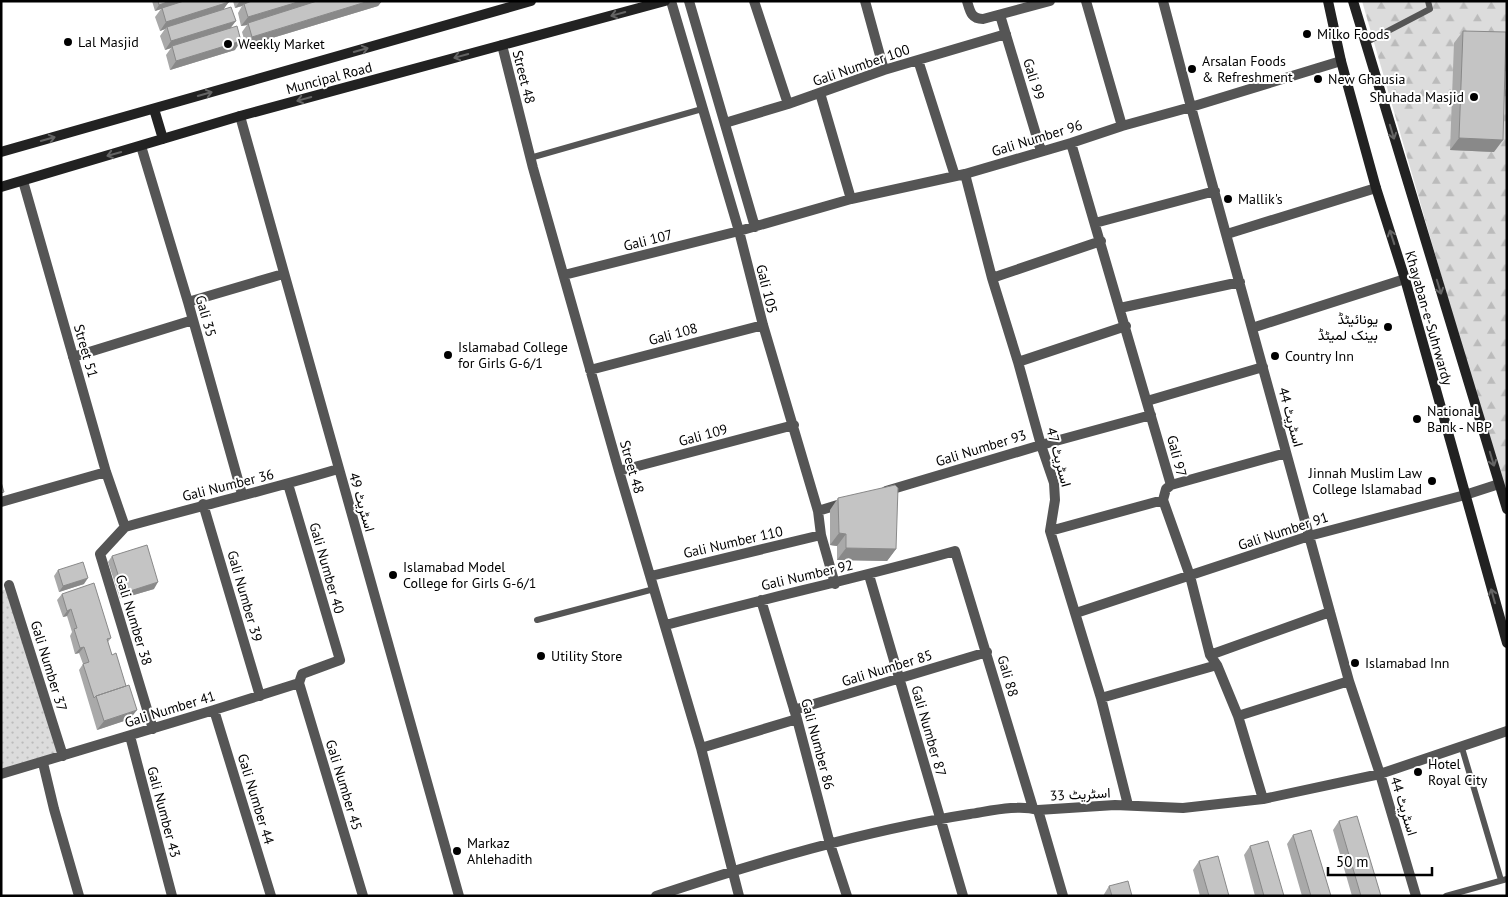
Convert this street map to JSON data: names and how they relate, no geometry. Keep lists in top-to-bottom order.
{
  "streets": {
    "street": [
      "Gali Number 100",
      "Street 48",
      "Muncipal Road",
      "Gali 99",
      "Gali Number 96",
      "Gali 107",
      "Gali 105",
      "Gali 35",
      "Khayaban-e-Suhrwardy",
      "Gali 108",
      "Street 51",
      "اسٹریٹ 44",
      "Gali 109",
      "Gali Number 93",
      "Gali 97",
      "اسٹریٹ 47",
      "Gali Number 36",
      "اسٹریٹ 49",
      "Gali Number 91",
      "Gali Number 110",
      "Gali Number 40",
      "Gali Number 92",
      "Gali Number 39",
      "Gali Number 38",
      "Gali Number 37",
      "Gali Number 85",
      "Gali 88",
      "Gali Number 41",
      "Gali Number 87",
      "Gali Number 86",
      "Gali Number 45",
      "اسٹریٹ 33",
      "Gali Number 44",
      "Gali Number 43"
    ]
  },
  "crossings": [
    ["Gali Number 100", "Gali 99"],
    ["Gali Number 100", "اسٹریٹ 47"],
    ["Street 48", "Muncipal Road"],
    ["Street 48", "Gali 107"],
    ["Street 48", "Gali 108"],
    ["Street 48", "Gali 109"],
    ["Street 48", "Gali Number 110"],
    ["Street 48", "Gali Number 92"],
    ["Street 48", "Gali Number 85"],
    ["Street 48", "اسٹریٹ 33"],
    ["Muncipal Road", "Gali 35"],
    ["Muncipal Road", "Street 51"],
    ["Muncipal Road", "اسٹریٹ 49"],
    ["Gali 99", "Gali Number 96"],
    ["Gali Number 96", "Gali 107"],
    ["Gali Number 96", "Gali 105"],
    ["Gali Number 96", "Khayaban-e-Suhrwardy"],
    ["Gali Number 96", "اسٹریٹ 44"],
    ["Gali Number 96", "Gali 97"],
    ["Gali Number 96", "اسٹریٹ 47"],
    ["Gali 107", "Gali 105"],
    ["Gali 105", "Gali 108"],
    ["Gali 105", "Gali 109"],
    ["Gali 105", "Gali Number 110"],
    ["Gali 105", "Gali Number 92"],
    ["Gali 35", "Gali Number 36"],
    ["Khayaban-e-Suhrwardy", "Gali Number 91"],
    ["Street 51", "Gali Number 36"],
    ["Street 51", "Gali Number 38"],
    ["اسٹریٹ 44", "Gali Number 91"],
    ["اسٹریٹ 44", "اسٹریٹ 33"],
    ["Gali Number 93", "Gali 97"],
    ["Gali Number 93", "اسٹریٹ 47"],
    ["اسٹریٹ 47", "Gali Number 91"],
    ["اسٹریٹ 47", "اسٹریٹ 33"],
    ["Gali Number 36", "اسٹریٹ 49"],
    ["Gali Number 36", "Gali Number 40"],
    ["Gali Number 36", "Gali Number 39"],
    ["Gali Number 36", "Gali Number 38"],
    ["Gali Number 40", "Gali Number 41"],
    ["Gali Number 92", "Gali 88"],
    ["Gali Number 92", "Gali Number 87"],
    ["Gali Number 92", "Gali Number 86"],
    ["Gali Number 39", "Gali Number 41"],
    ["Gali Number 38", "Gali Number 41"],
    ["Gali Number 37", "Gali Number 41"],
    ["Gali Number 85", "Gali 88"],
    ["Gali Number 85", "Gali Number 87"],
    ["Gali Number 85", "Gali Number 86"],
    ["Gali 88", "اسٹریٹ 33"],
    ["Gali Number 41", "Gali Number 45"],
    ["Gali Number 41", "Gali Number 44"],
    ["Gali Number 41", "Gali Number 43"],
    ["Gali Number 87", "اسٹریٹ 33"],
    ["Gali Number 86", "اسٹریٹ 33"]
  ],
  "places": [
    "Milko Foods",
    "Lal Masjid",
    "Weekly Market",
    "Arsalan Foods & Refreshment",
    "New Ghausia",
    "Shuhada Masjid",
    "Mallik's",
    "یونائیٹڈ بینک لمیٹڈ",
    "Islamabad College for Girls G-6/1",
    "Country Inn",
    "National Bank - NBP",
    "Jinnah Muslim Law College Islamabad",
    "Islamabad Model College for Girls G-6/1",
    "Utility Store",
    "Islamabad Inn",
    "Hotel Royal City",
    "Markaz Ahlehadith"
  ],
  "scale_bar": "50 m"
}
